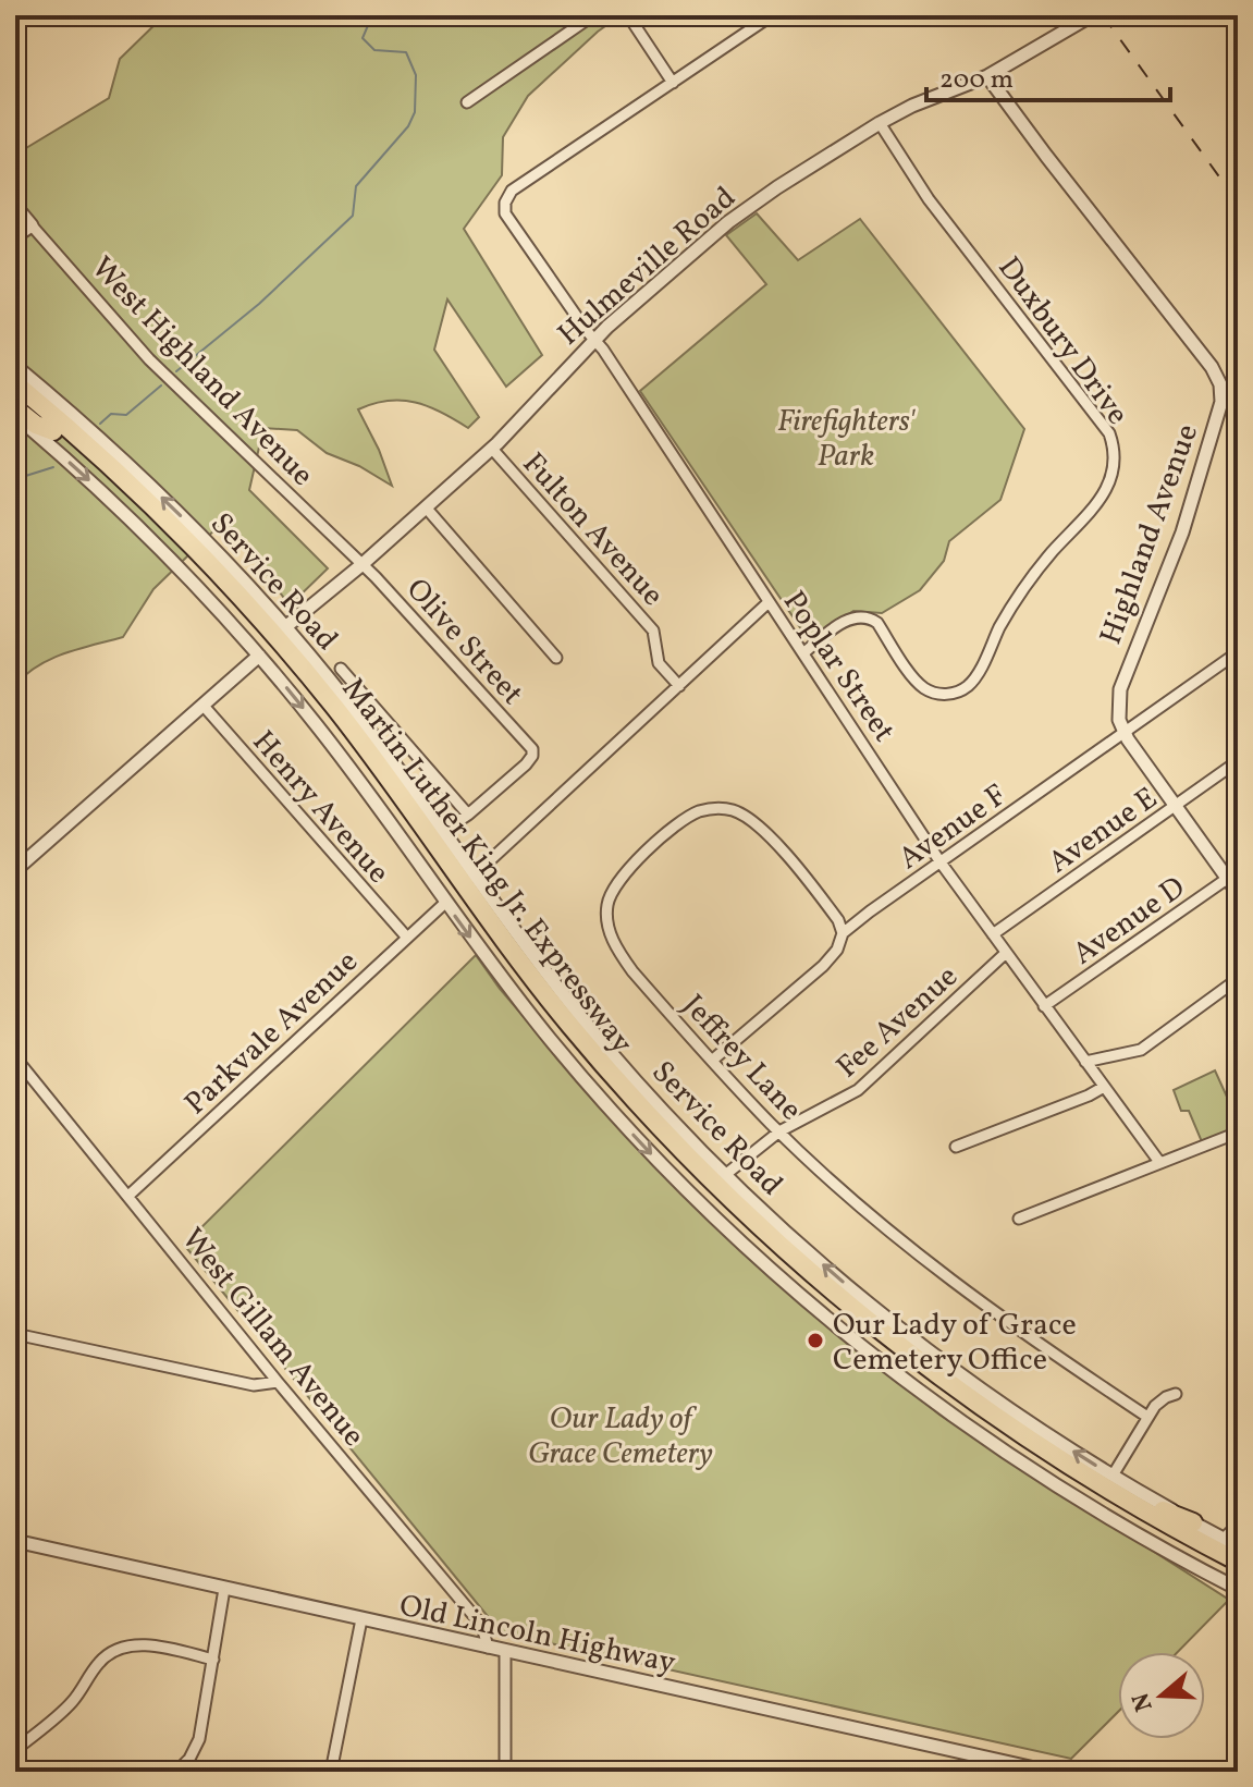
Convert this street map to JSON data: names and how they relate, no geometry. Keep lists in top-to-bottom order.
{
  "streets": {
    "highway": ["Martin Luther King Jr. Expressway"],
    "street": [
      "Hulmeville Road",
      "Duxbury Drive",
      "West Highland Avenue",
      "Fulton Avenue",
      "Highland Avenue",
      "Service Road",
      "Olive Street",
      "Poplar Street",
      "Henry Avenue",
      "Avenue F",
      "Avenue E",
      "Avenue D",
      "Fee Avenue",
      "Parkvale Avenue",
      "Jeffrey Lane",
      "West Gillam Avenue",
      "Old Lincoln Highway"
    ]
  },
  "crossings": [
    ["Hulmeville Road", "Duxbury Drive"],
    ["Hulmeville Road", "West Highland Avenue"],
    ["Hulmeville Road", "Fulton Avenue"],
    ["Hulmeville Road", "Highland Avenue"],
    ["Hulmeville Road", "Service Road"],
    ["Hulmeville Road", "Olive Street"],
    ["Hulmeville Road", "Poplar Street"],
    ["Duxbury Drive", "Poplar Street"],
    ["West Highland Avenue", "Olive Street"],
    ["Highland Avenue", "Avenue F"],
    ["Highland Avenue", "Avenue E"],
    ["Highland Avenue", "Avenue D"],
    ["Service Road", "Martin Luther King Jr. Expressway"],
    ["Service Road", "Fee Avenue"],
    ["Service Road", "Parkvale Avenue"],
    ["Poplar Street", "Avenue F"],
    ["Poplar Street", "Avenue E"],
    ["Poplar Street", "Avenue D"],
    ["Poplar Street", "Fee Avenue"],
    ["Henry Avenue", "Parkvale Avenue"],
    ["Avenue F", "Jeffrey Lane"],
    ["Fee Avenue", "Jeffrey Lane"],
    ["Parkvale Avenue", "West Gillam Avenue"],
    ["West Gillam Avenue", "Old Lincoln Highway"]
  ],
  "parks": ["Firefighters' Park", "Our Lady of Grace Cemetery"],
  "places": ["Our Lady of Grace Cemetery Office"],
  "scale_bar": "200 m",
  "north": "left"
}
